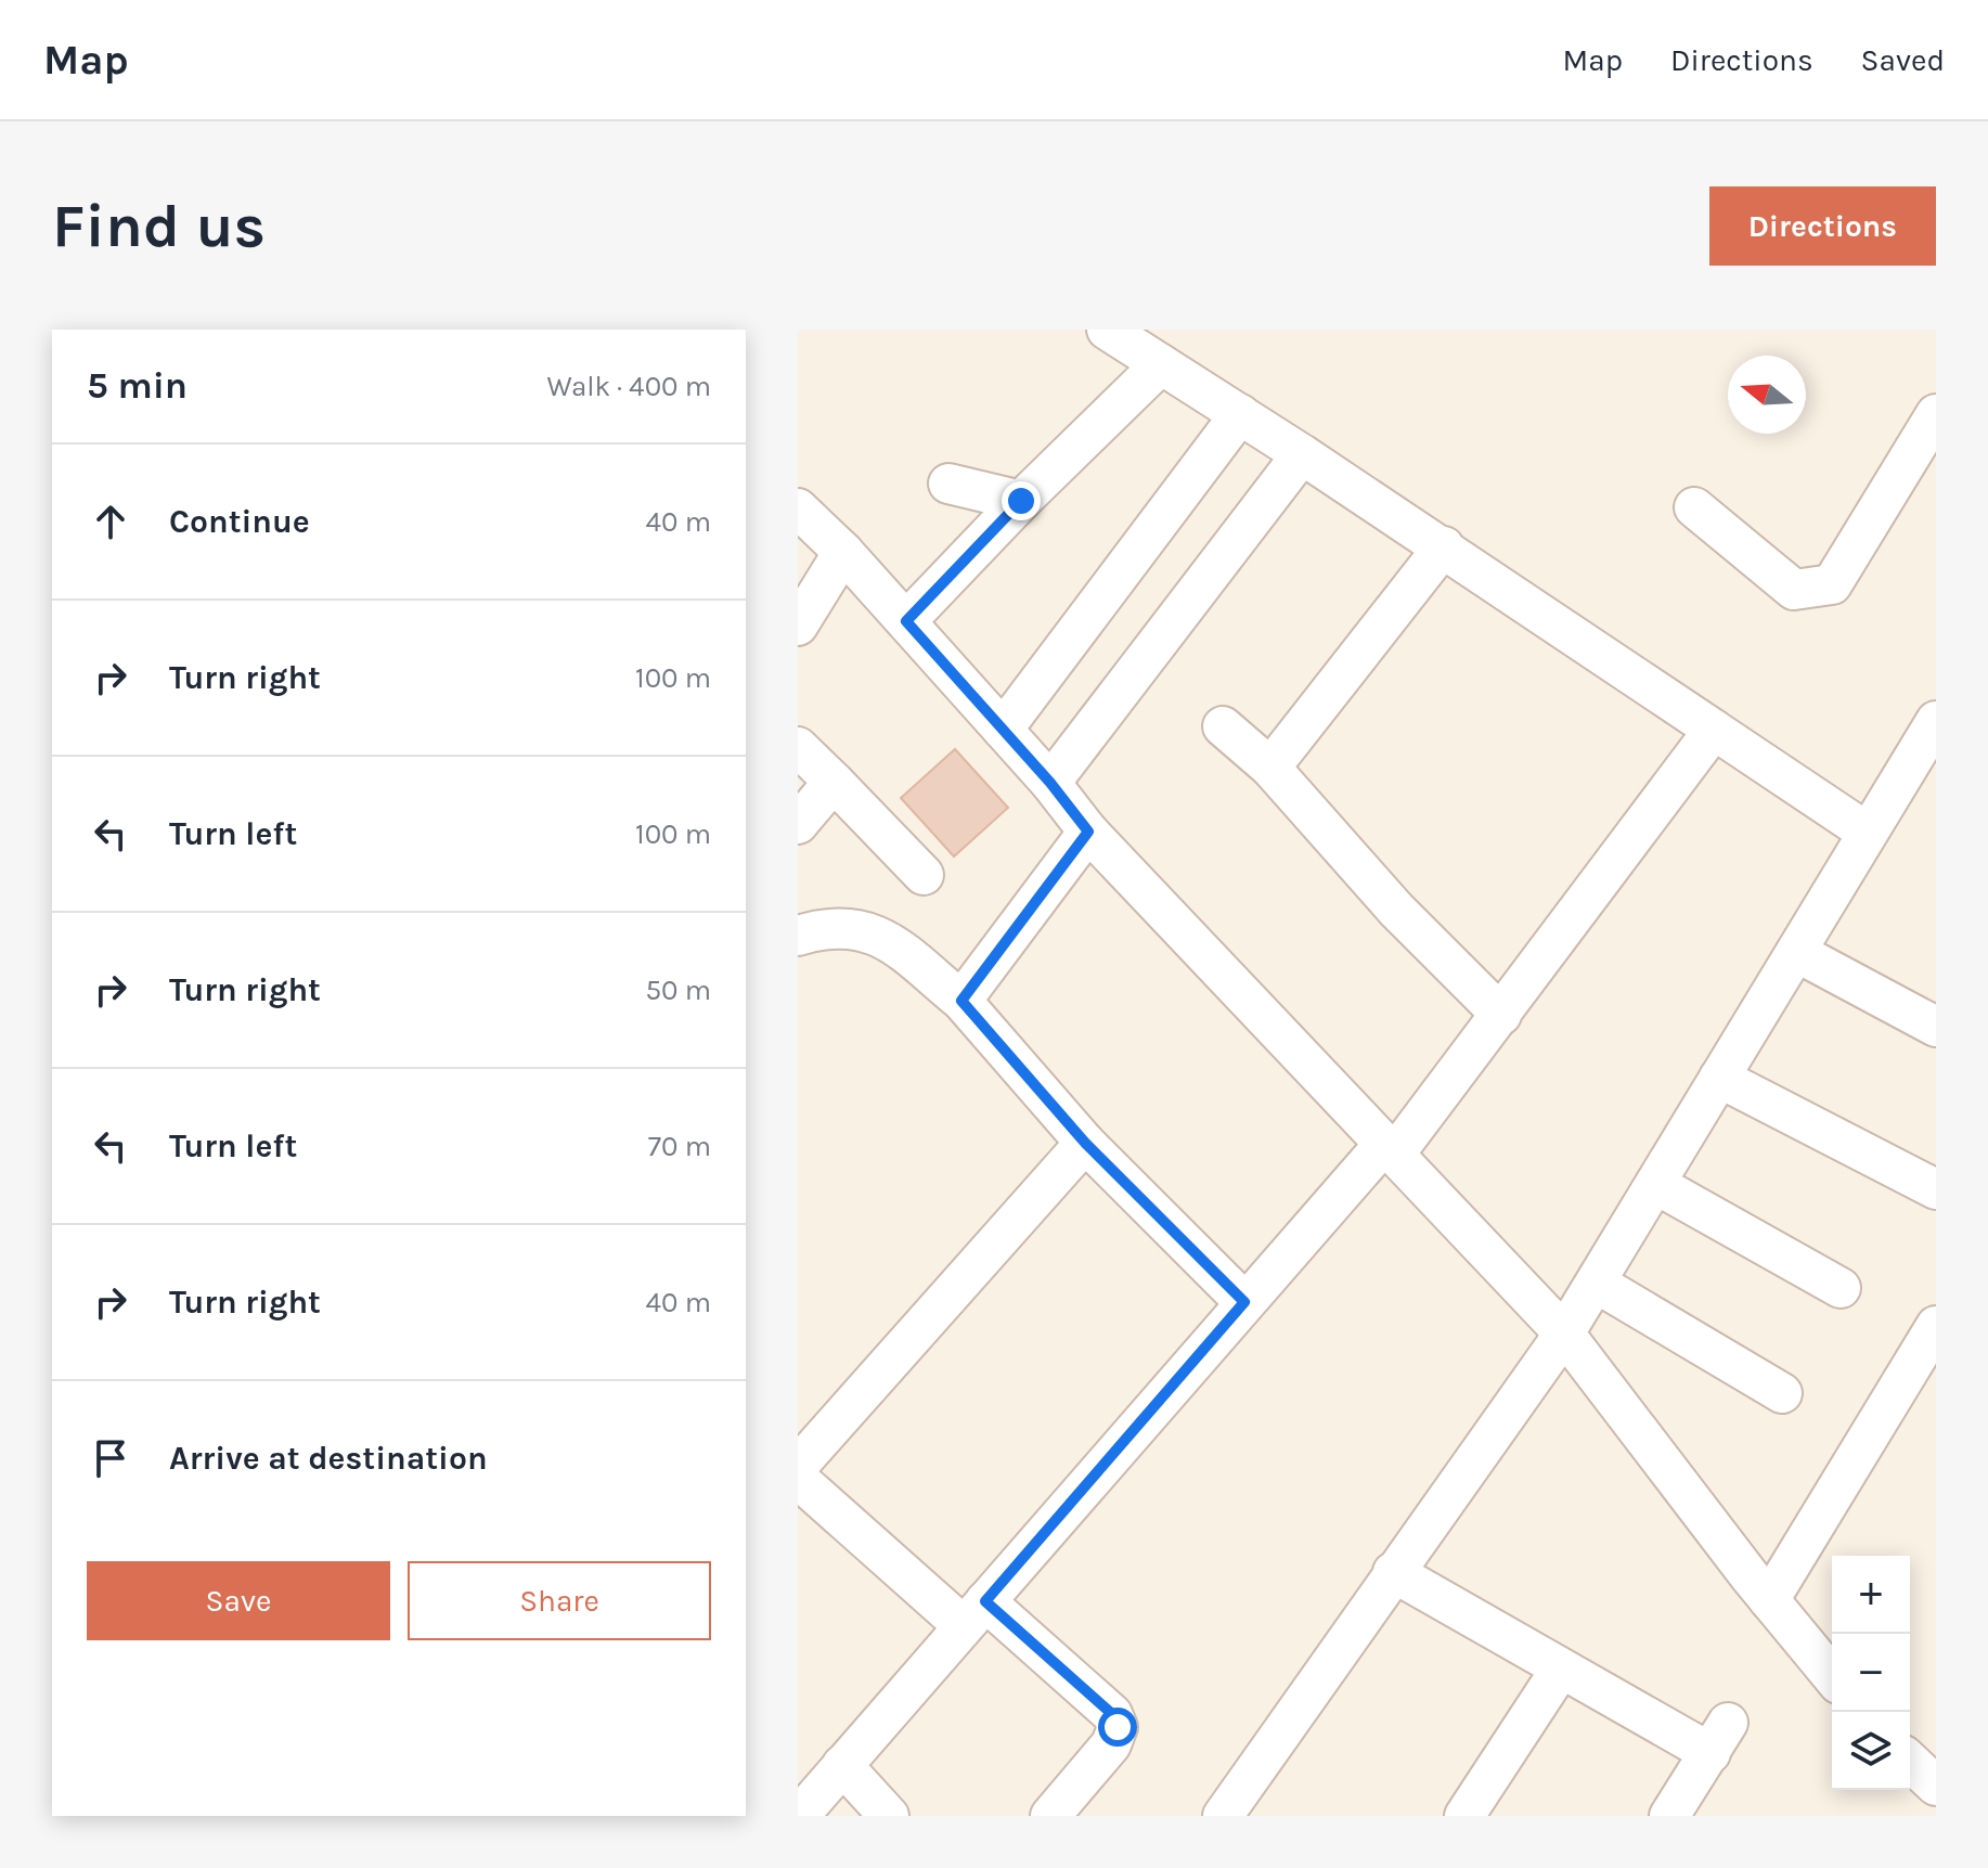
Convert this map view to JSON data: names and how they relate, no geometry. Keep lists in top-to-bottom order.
{
  "north": "left",
  "page": {
    "header": "Map",
    "nav": ["Map", "Directions", "Saved"],
    "buttons": [
      "Directions",
      ["Save", "Share"]
    ],
    "title": "Find us",
    "heading": ["5 min", "Walk · 400 m"],
    "list": [
      ["Continue", "40 m"],
      ["Turn right", "100 m"],
      ["Turn left", "100 m"],
      ["Turn right", "50 m"],
      ["Turn left", "70 m"],
      ["Turn right", "40 m"],
      "Arrive at destination"
    ],
    "map_buttons": ["+", "−"]
  }
}
